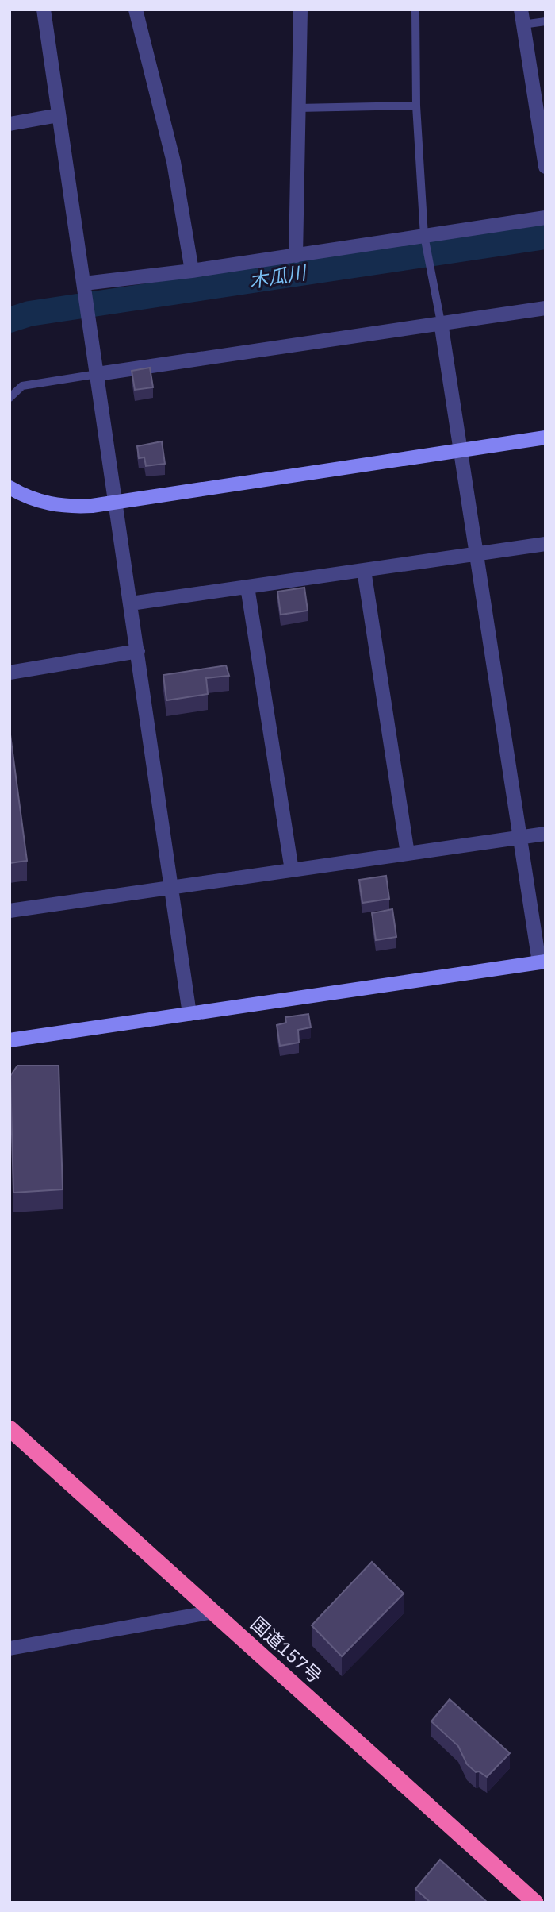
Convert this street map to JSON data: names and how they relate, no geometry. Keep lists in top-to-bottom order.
{
  "streets": {
    "highway": ["国道157号"]
  },
  "water": ["木瓜川"]
}
